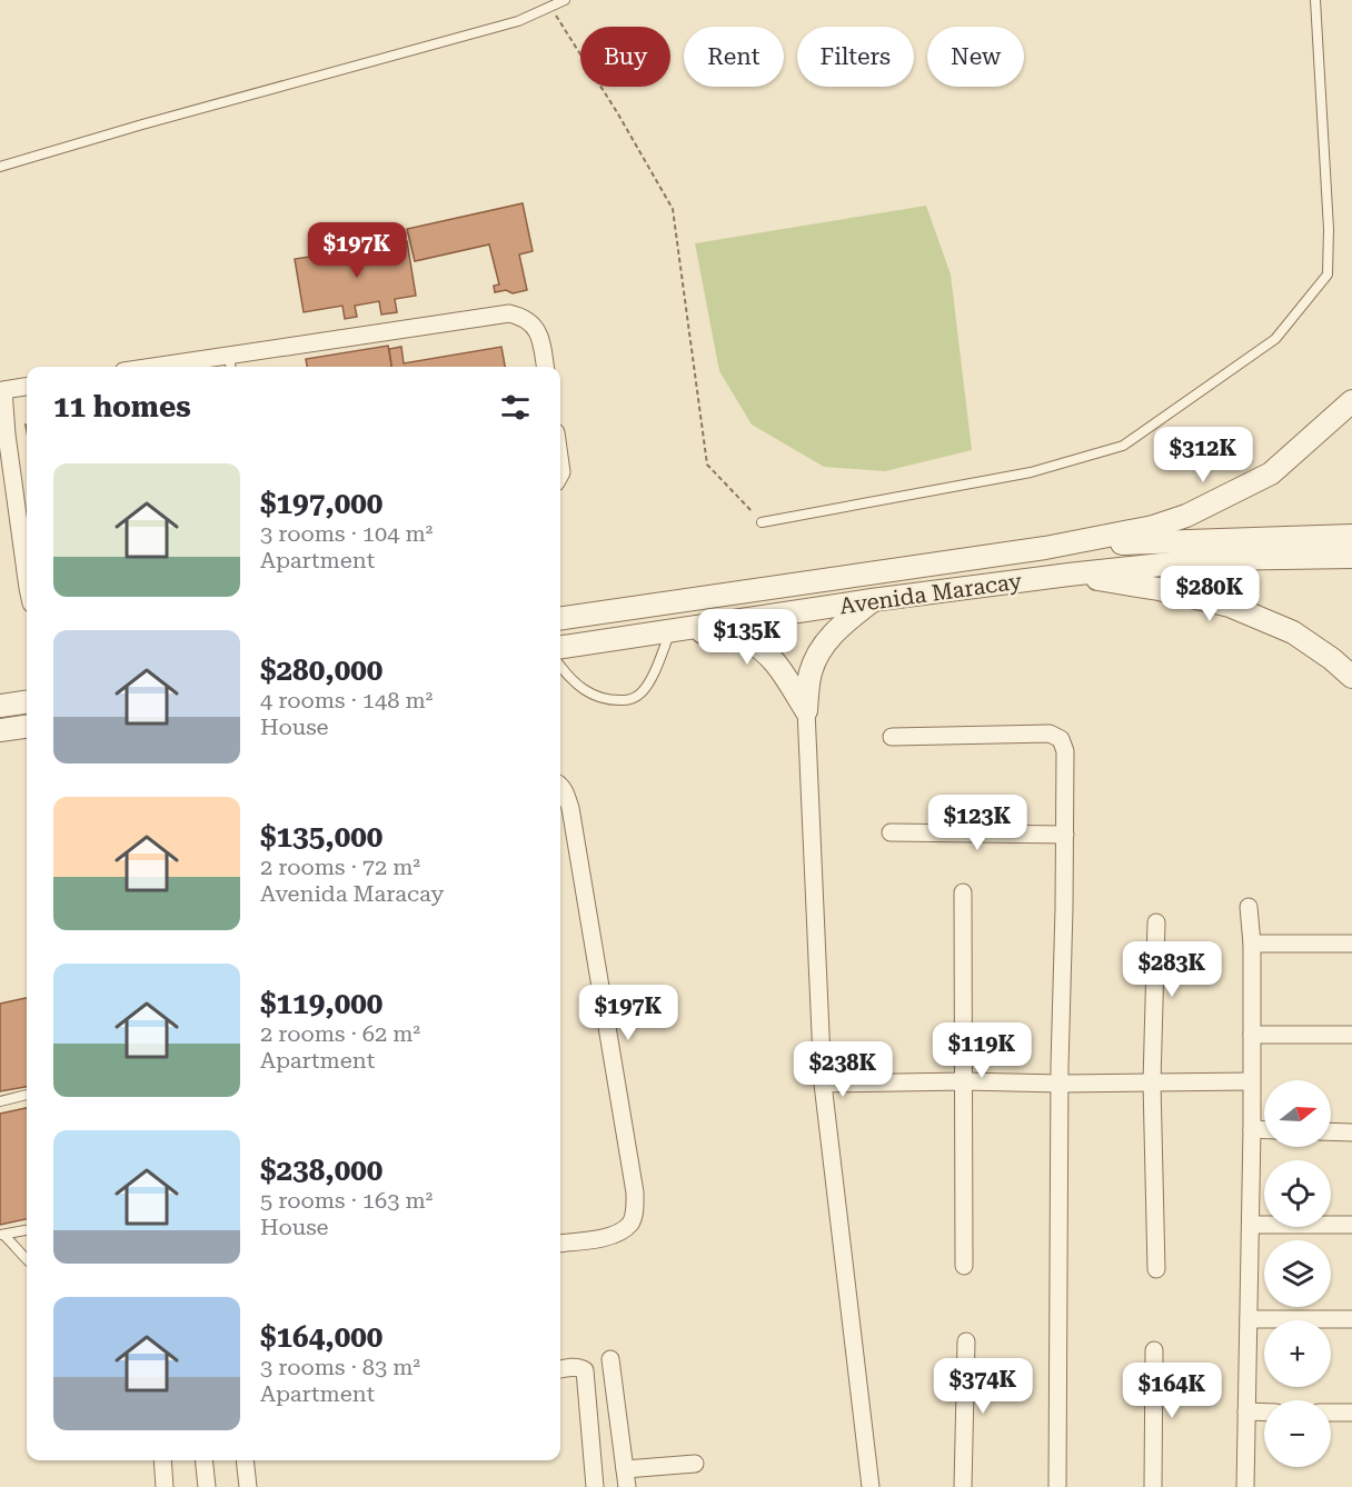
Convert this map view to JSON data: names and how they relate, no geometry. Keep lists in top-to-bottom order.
{
  "streets": {
    "street": ["Avenida Maracay"]
  },
  "north": "right",
  "page": {
    "chip": [
      "Buy",
      "Rent",
      "Filters",
      "New"
    ],
    "price": [
      "$197K",
      "$312K",
      "$280K",
      "$135K",
      "$123K",
      "$283K",
      "$197K",
      "$119K",
      "$238K",
      "$374K",
      "$164K"
    ],
    "heading": "11 homes",
    "list": [
      {
        "name": "$197,000",
        "note": "3 rooms · 104 m² · Apartment"
      },
      {
        "name": "$280,000",
        "note": "4 rooms · 148 m² · House"
      },
      {
        "name": "$135,000",
        "note": "2 rooms · 72 m² · Avenida Maracay"
      },
      {
        "name": "$119,000",
        "note": "2 rooms · 62 m² · Apartment"
      },
      {
        "name": "$238,000",
        "note": "5 rooms · 163 m² · House"
      },
      {
        "name": "$164,000",
        "note": "3 rooms · 83 m² · Apartment"
      }
    ],
    "map_buttons": ["+", "−"]
  }
}
